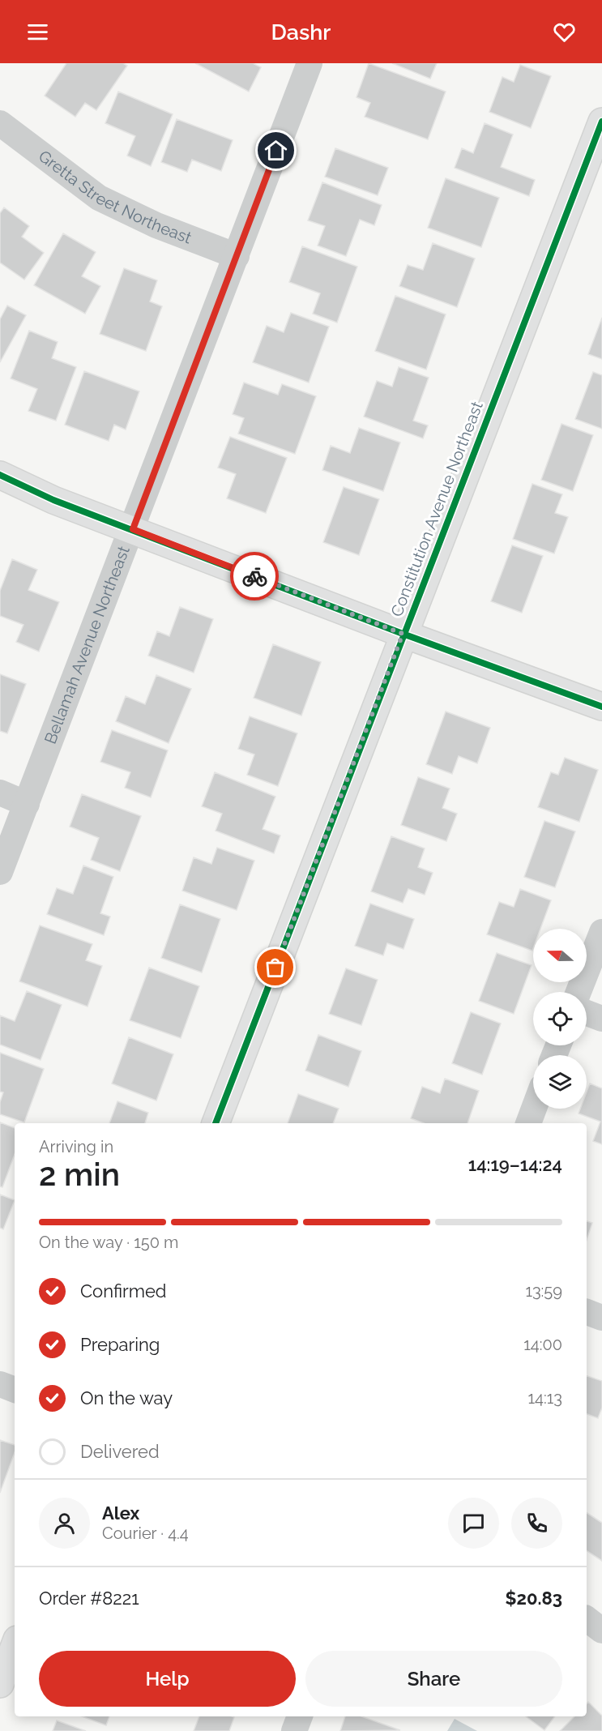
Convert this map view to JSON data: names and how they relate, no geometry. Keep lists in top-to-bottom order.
{
  "streets": {
    "street": ["Gretta Street Northeast", "Constitution Avenue Northeast", "Bellamah Avenue Northeast"]
  },
  "crossings": [
    ["Gretta Street Northeast", "Bellamah Avenue Northeast"]
  ],
  "north": "left",
  "page": {
    "header": "Dashr",
    "heading": ["2 min", "Arriving in", "14:19–14:24"],
    "panel": [
      "Alex",
      "Courier · 4.4",
      "Order #8221",
      "$20.83"
    ],
    "bar": "On the way · 150 m",
    "list": [
      ["Confirmed", "13:59"],
      ["Preparing", "14:00"],
      ["On the way", "14:13"],
      "Delivered"
    ],
    "buttons": ["Help", "Share"]
  }
}
